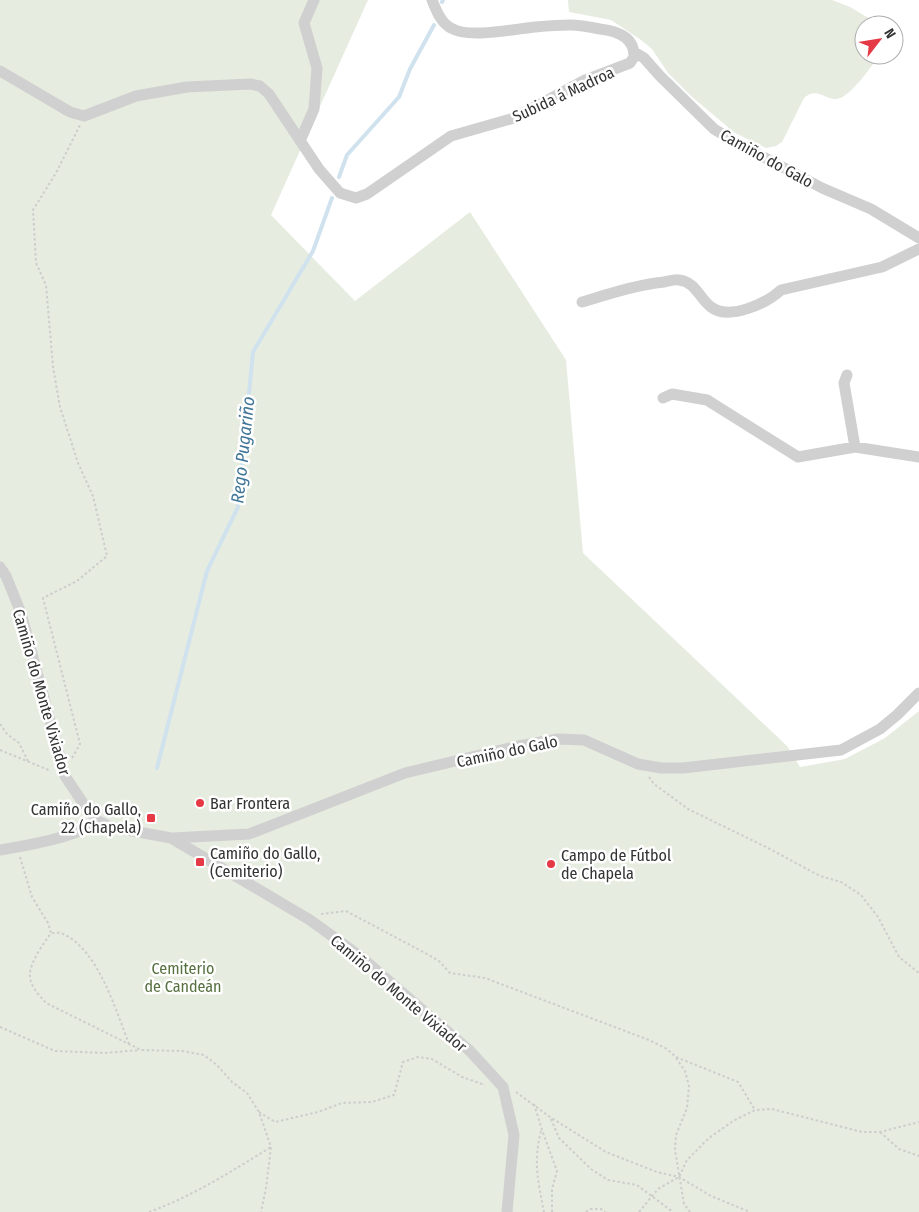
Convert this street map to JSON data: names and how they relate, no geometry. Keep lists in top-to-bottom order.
{
  "streets": {
    "street": ["Subida á Madroa", "Camiño do Galo", "Camiño do Monte Vixiador"]
  },
  "crossings": [
    ["Subida á Madroa", "Camiño do Galo"],
    ["Camiño do Galo", "Camiño do Monte Vixiador"]
  ],
  "water": ["Rego Pugariño"],
  "parks": ["Cemiterio de Candeán"],
  "places": {
    "other": ["Bar Frontera", "Campo de Fútbol de Chapela"],
    "transit": ["Camiño do Gallo, 22 (Chapela)", "Camiño do Gallo, (Cemiterio)"]
  },
  "north": "top right"
}
